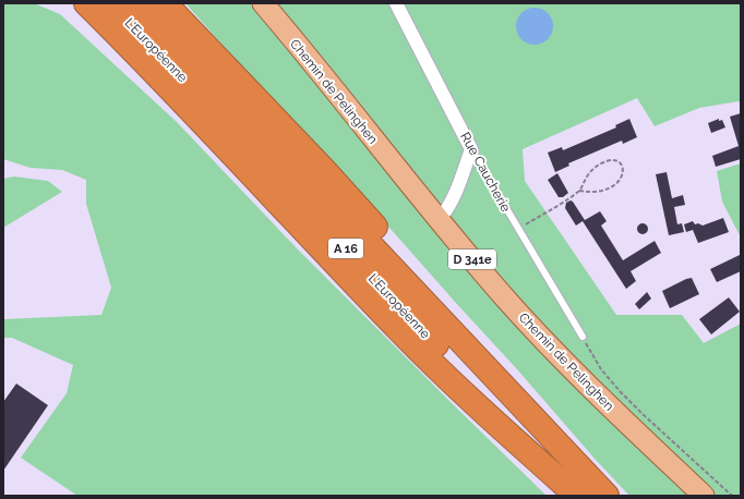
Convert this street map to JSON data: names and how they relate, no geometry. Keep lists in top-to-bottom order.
{
  "streets": {
    "highway": ["L'Européenne", "A 16"],
    "main road": ["Chemin de Pelinghen", "D 341e"],
    "street": ["Rue Caucherie"]
  }
}
